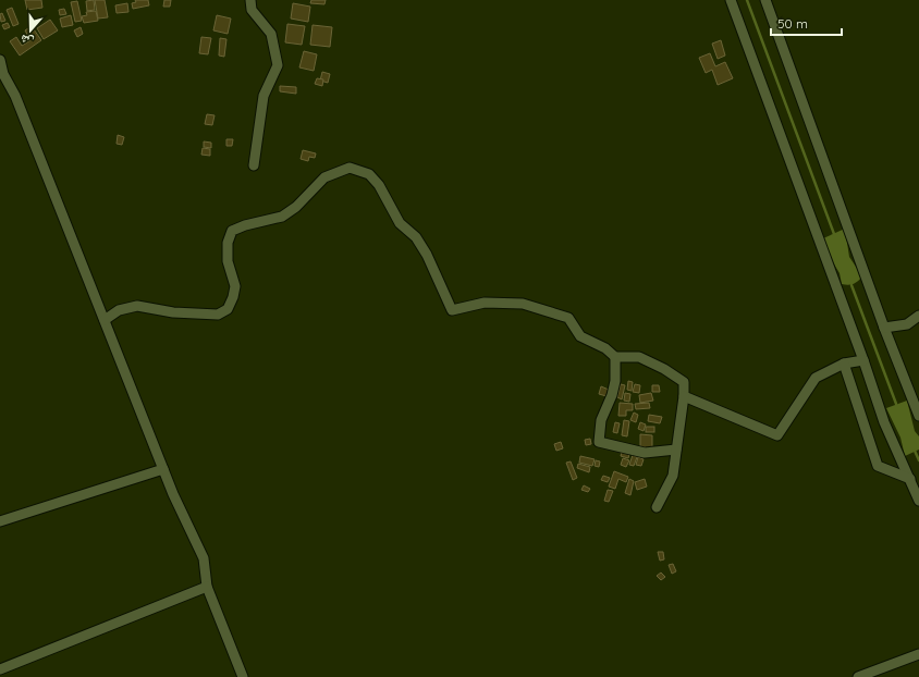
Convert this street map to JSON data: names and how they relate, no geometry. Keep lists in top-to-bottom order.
{
  "scale_bar": "50 m",
  "north": "bottom"
}
